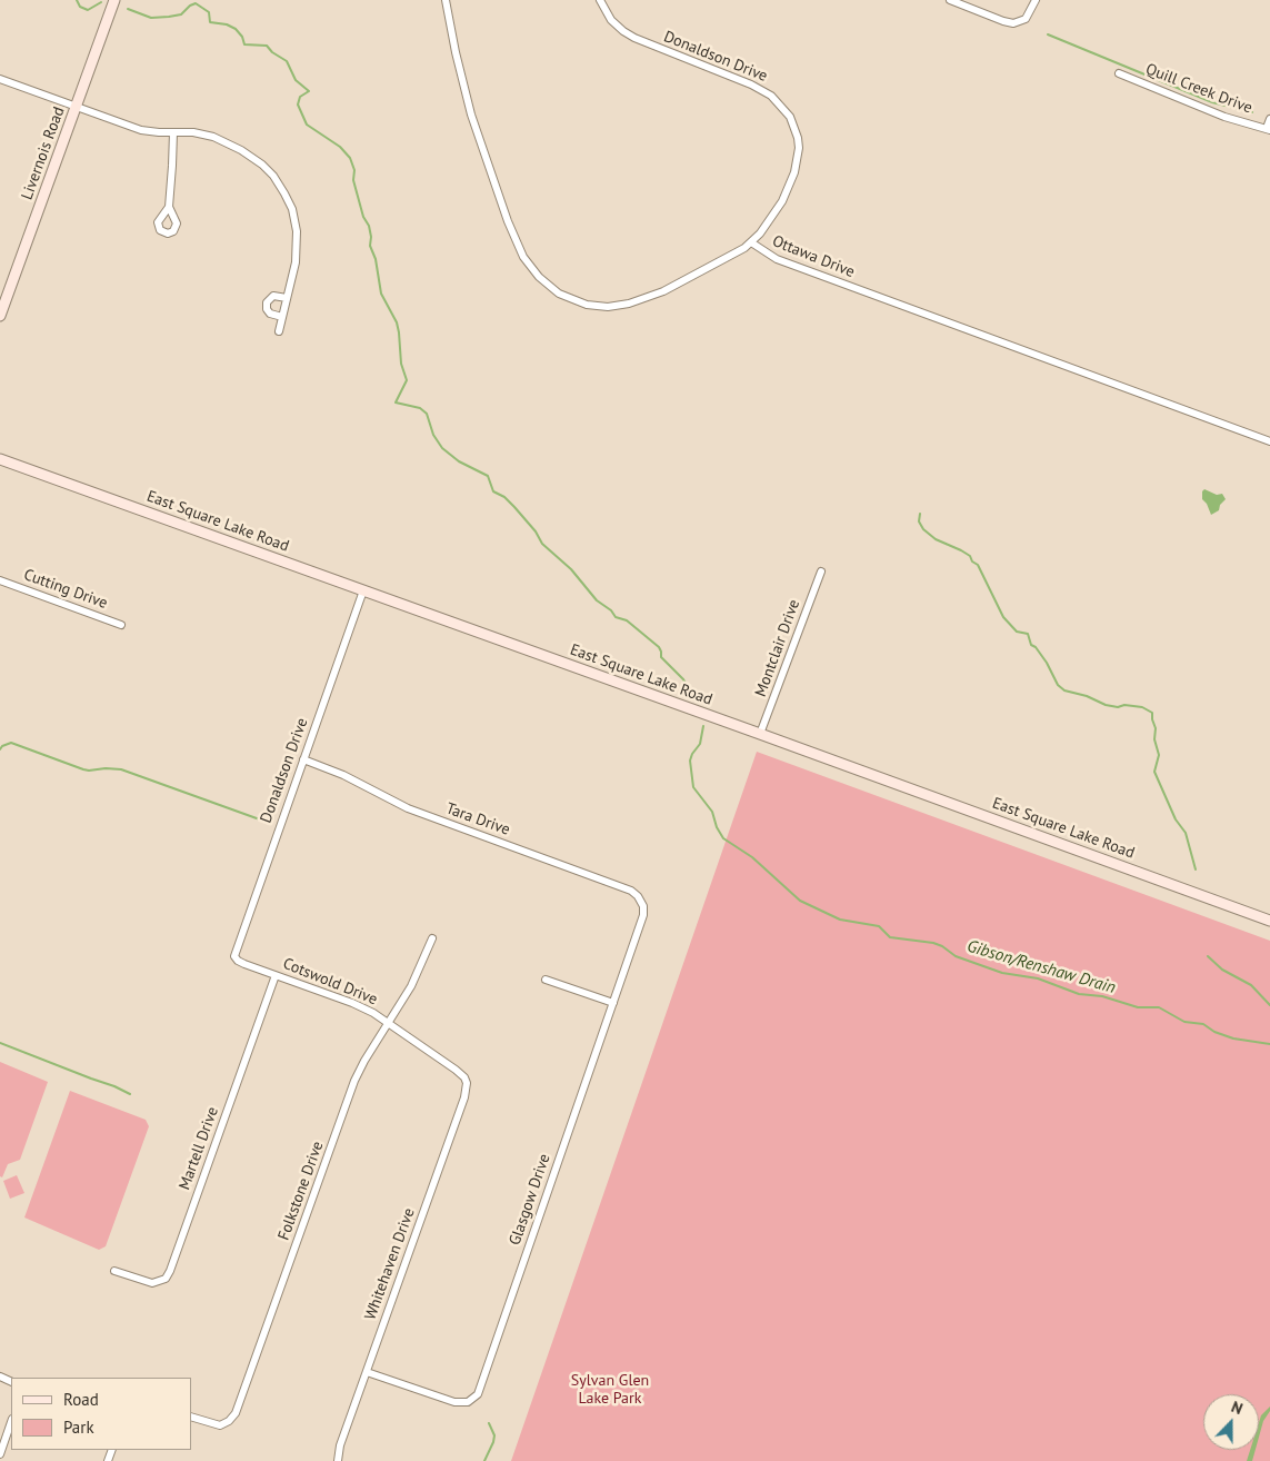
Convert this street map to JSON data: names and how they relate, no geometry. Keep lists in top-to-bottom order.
{
  "streets": {
    "main road": ["Livernois Road", "East Square Lake Road"],
    "street": [
      "Donaldson Drive",
      "Quill Creek Drive",
      "Ottawa Drive",
      "Cutting Drive",
      "Montclair Drive",
      "Tara Drive",
      "Cotswold Drive",
      "Martell Drive",
      "Folkstone Drive",
      "Glasgow Drive",
      "Whitehaven Drive"
    ]
  },
  "crossings": [
    ["Donaldson Drive", "Ottawa Drive"],
    ["Donaldson Drive", "East Square Lake Road"],
    ["Donaldson Drive", "Tara Drive"],
    ["Donaldson Drive", "Cotswold Drive"],
    ["East Square Lake Road", "Montclair Drive"],
    ["Tara Drive", "Glasgow Drive"],
    ["Cotswold Drive", "Martell Drive"],
    ["Cotswold Drive", "Folkstone Drive"],
    ["Cotswold Drive", "Whitehaven Drive"],
    ["Glasgow Drive", "Whitehaven Drive"]
  ],
  "water": ["Gibson/Renshaw Drain"],
  "parks": ["Sylvan Glen Lake Park"],
  "legend": ["Road", "Park"],
  "north": "top"
}
